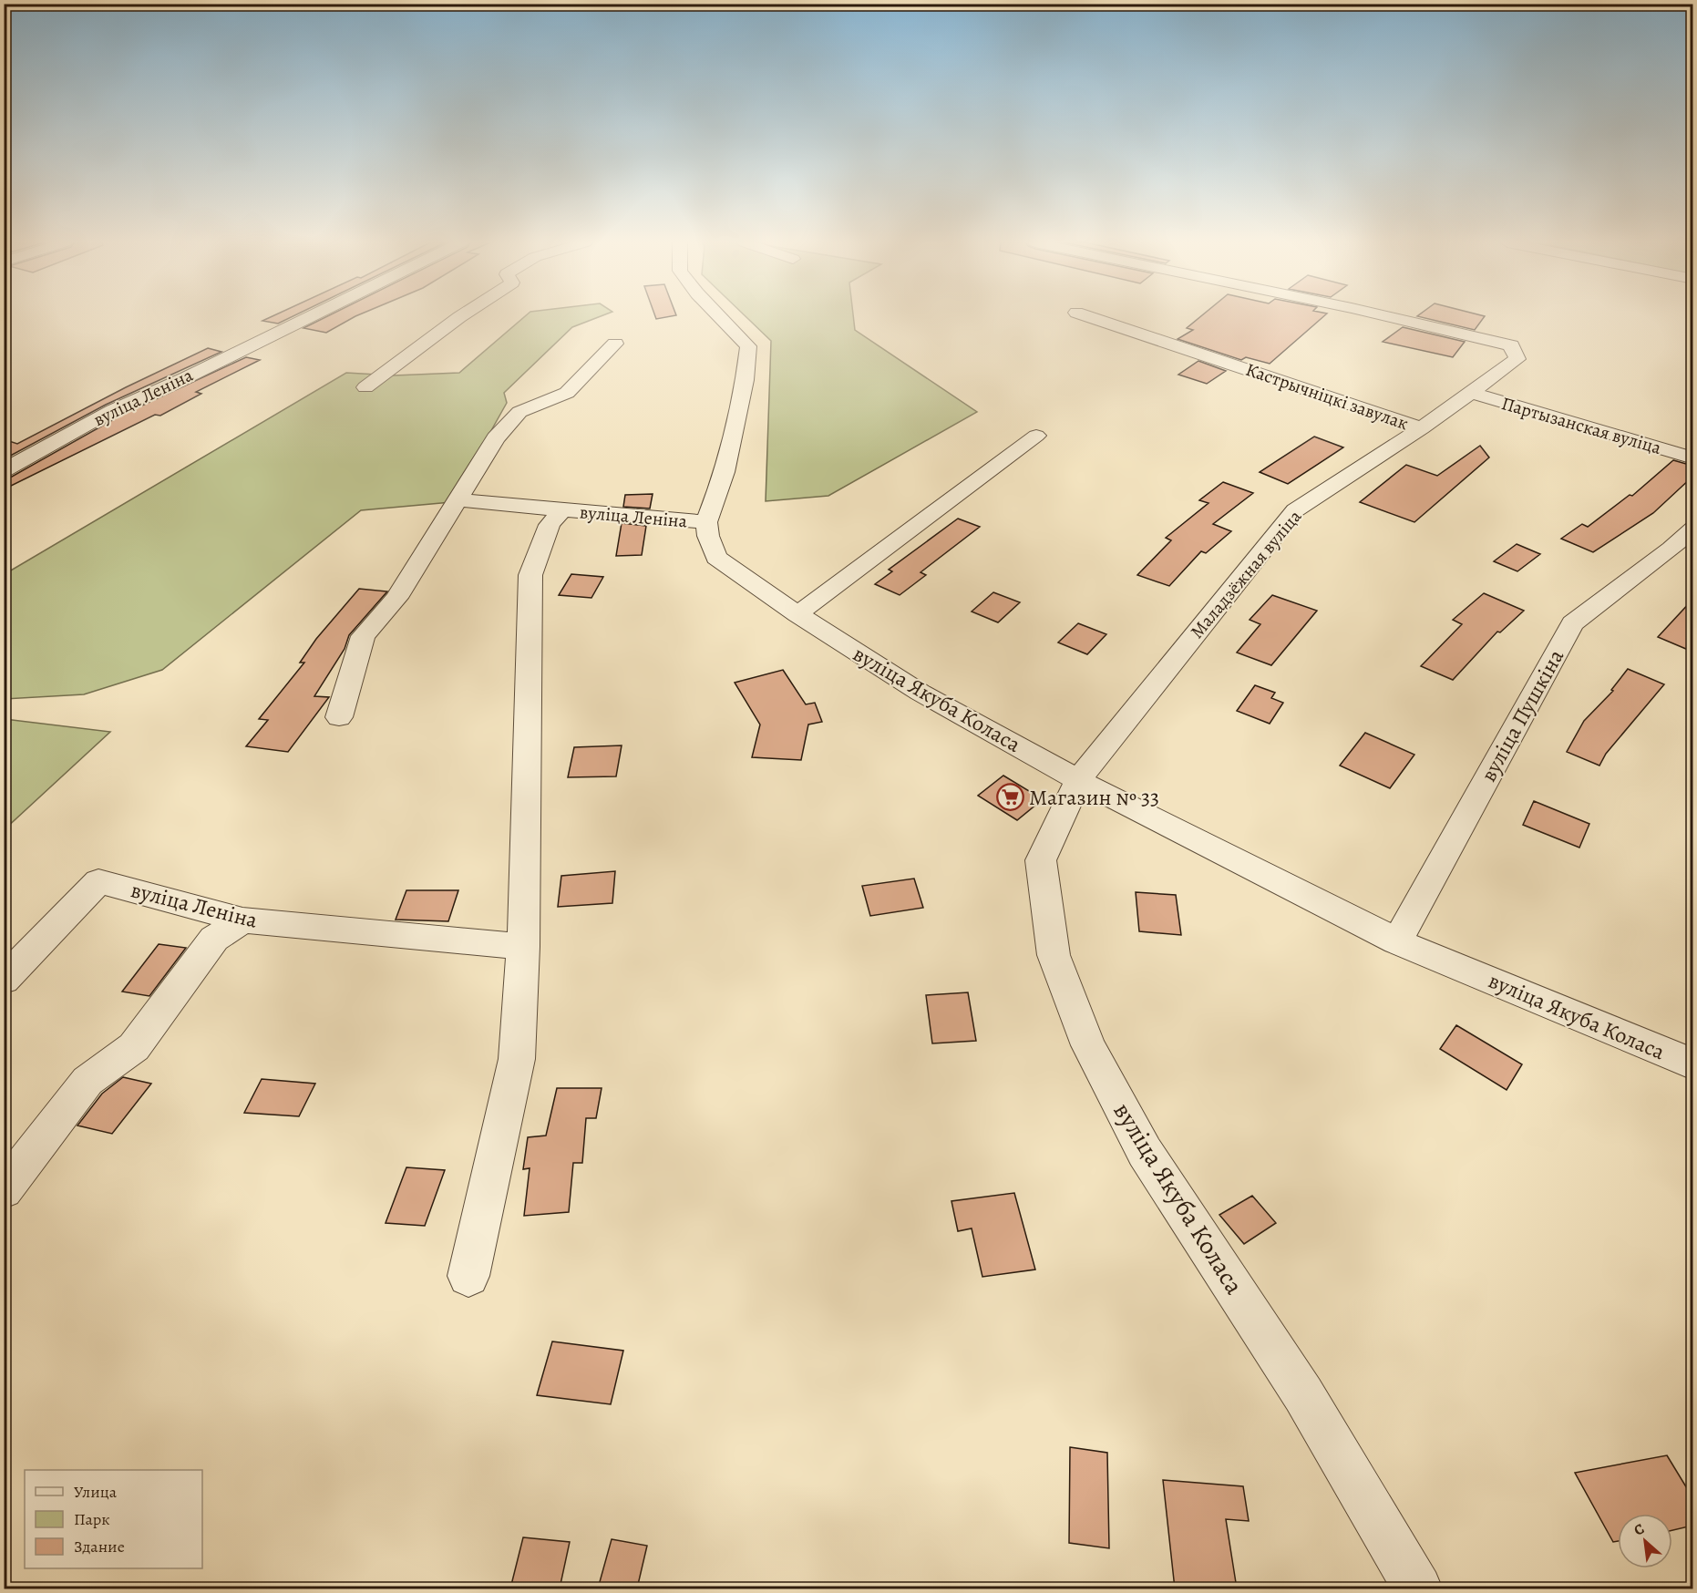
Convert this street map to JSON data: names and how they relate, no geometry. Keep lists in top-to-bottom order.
{
  "streets": {
    "street": [
      "Кастрычніцкі завулак",
      "вуліца Леніна",
      "Партызанская вуліца",
      "Маладзёжная вуліца",
      "вуліца Якуба Коласа",
      "вуліца Пушкіна"
    ]
  },
  "crossings": [
    ["Кастрычніцкі завулак", "Маладзёжная вуліца"],
    ["вуліца Леніна", "вуліца Якуба Коласа"],
    ["Партызанская вуліца", "Маладзёжная вуліца"],
    ["Маладзёжная вуліца", "вуліца Якуба Коласа"],
    ["вуліца Якуба Коласа", "вуліца Пушкіна"]
  ],
  "places": {
    "supermarket": ["Магазин № 33"]
  },
  "legend": ["Улица", "Парк", "Здание"],
  "north": "top left"
}
